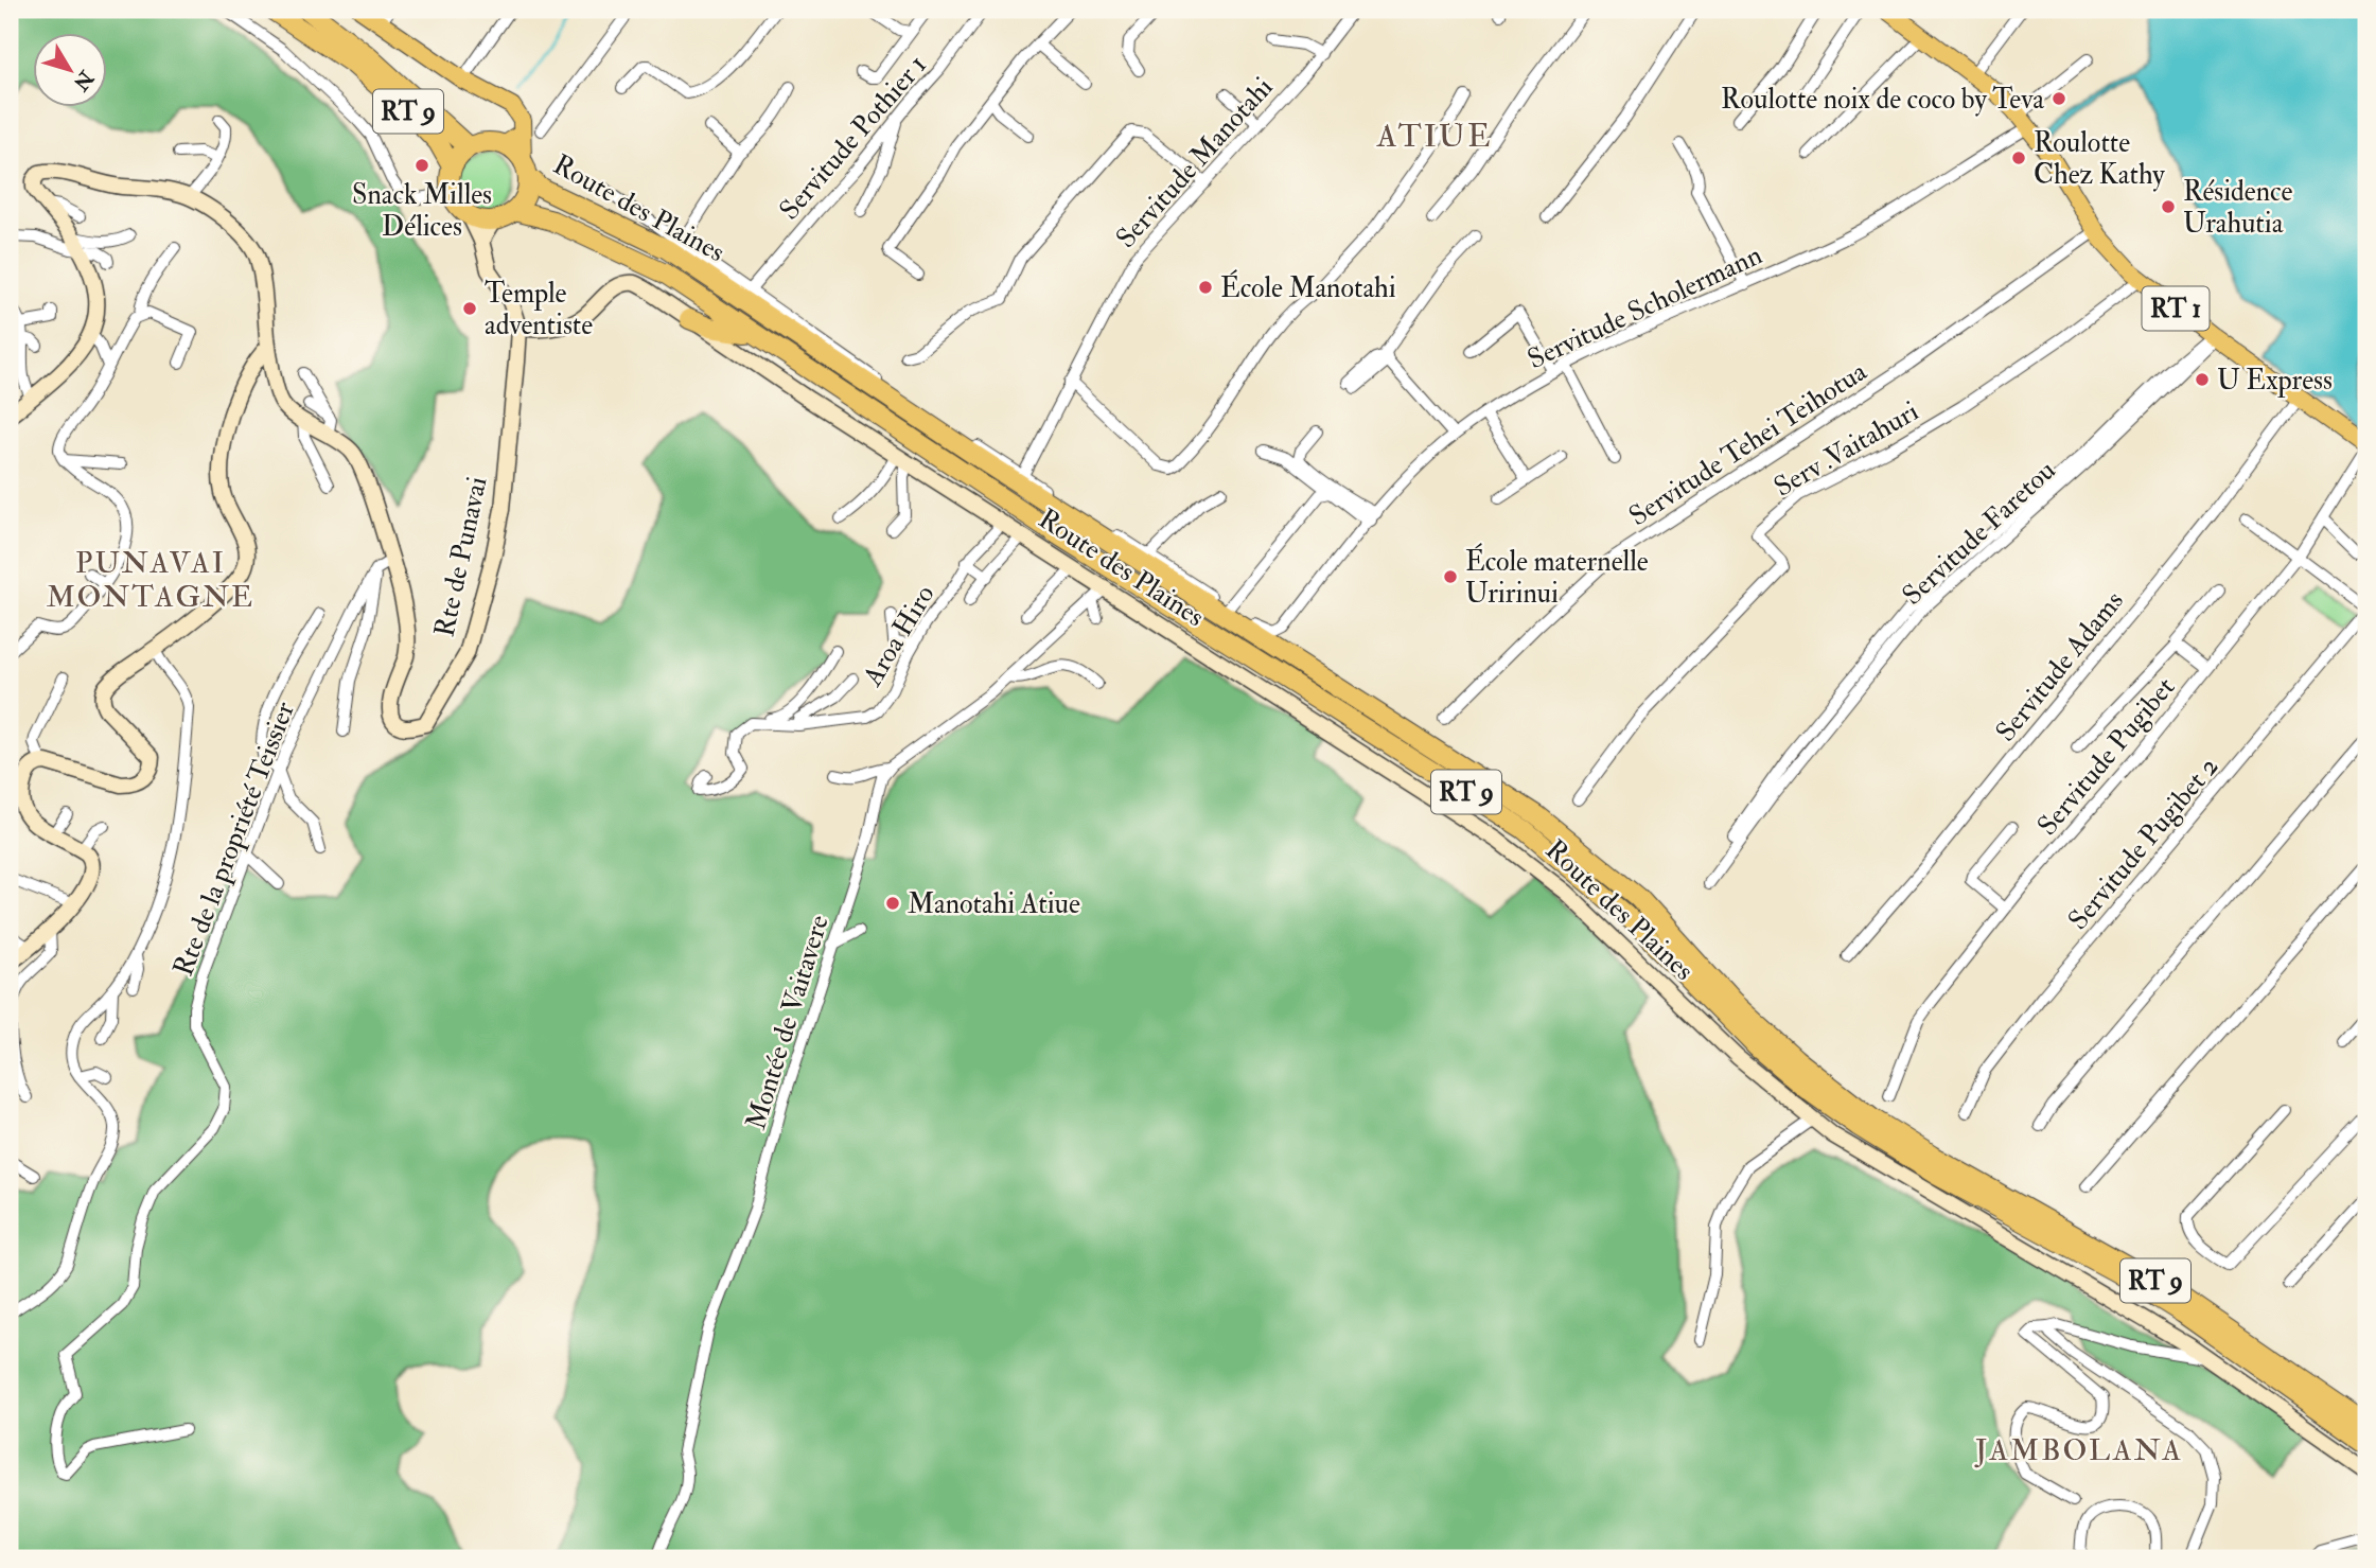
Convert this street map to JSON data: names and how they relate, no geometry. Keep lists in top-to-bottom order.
{
  "streets": {
    "highway": ["RT 9", "Route des Plaines"],
    "main road": ["RT 1", "Rte de Punavai"],
    "street": [
      "Servitude Pothier 1",
      "Servitude Manotahi",
      "Servitude Scholermann",
      "Servitude Tehei Teihotua",
      "Serv .Vaitahuri",
      "Servitude Faretou",
      "Aroa Hiro",
      "Servitude Adams",
      "Servitude Pugibet",
      "Rte de la propriété Teissier",
      "Servitude Pugibet 2",
      "Montée de Vaitavere"
    ]
  },
  "crossings": [
    ["RT 9", "Route des Plaines"],
    ["RT 9", "Rte de Punavai"],
    ["Route des Plaines", "Rte de Punavai"],
    ["Route des Plaines", "Aroa Hiro"],
    ["Servitude Scholermann", "RT 1"],
    ["RT 1", "Servitude Tehei Teihotua"],
    ["RT 1", "Serv .Vaitahuri"],
    ["RT 1", "Servitude Faretou"],
    ["RT 1", "Servitude Adams"],
    ["RT 1", "Servitude Pugibet"]
  ],
  "districts": ["ATIUE", "PUNAVAI MONTAGNE", "JAMBOLANA"],
  "places": [
    "Roulotte noix de coco by Teva",
    "Roulotte Chez Kathy",
    "Snack Milles Délices",
    "Résidence Urahutia",
    "École Manotahi",
    "Temple adventiste",
    "U Express",
    "École maternelle Uririnui",
    "Manotahi Atiue"
  ],
  "north": "bottom right"
}
